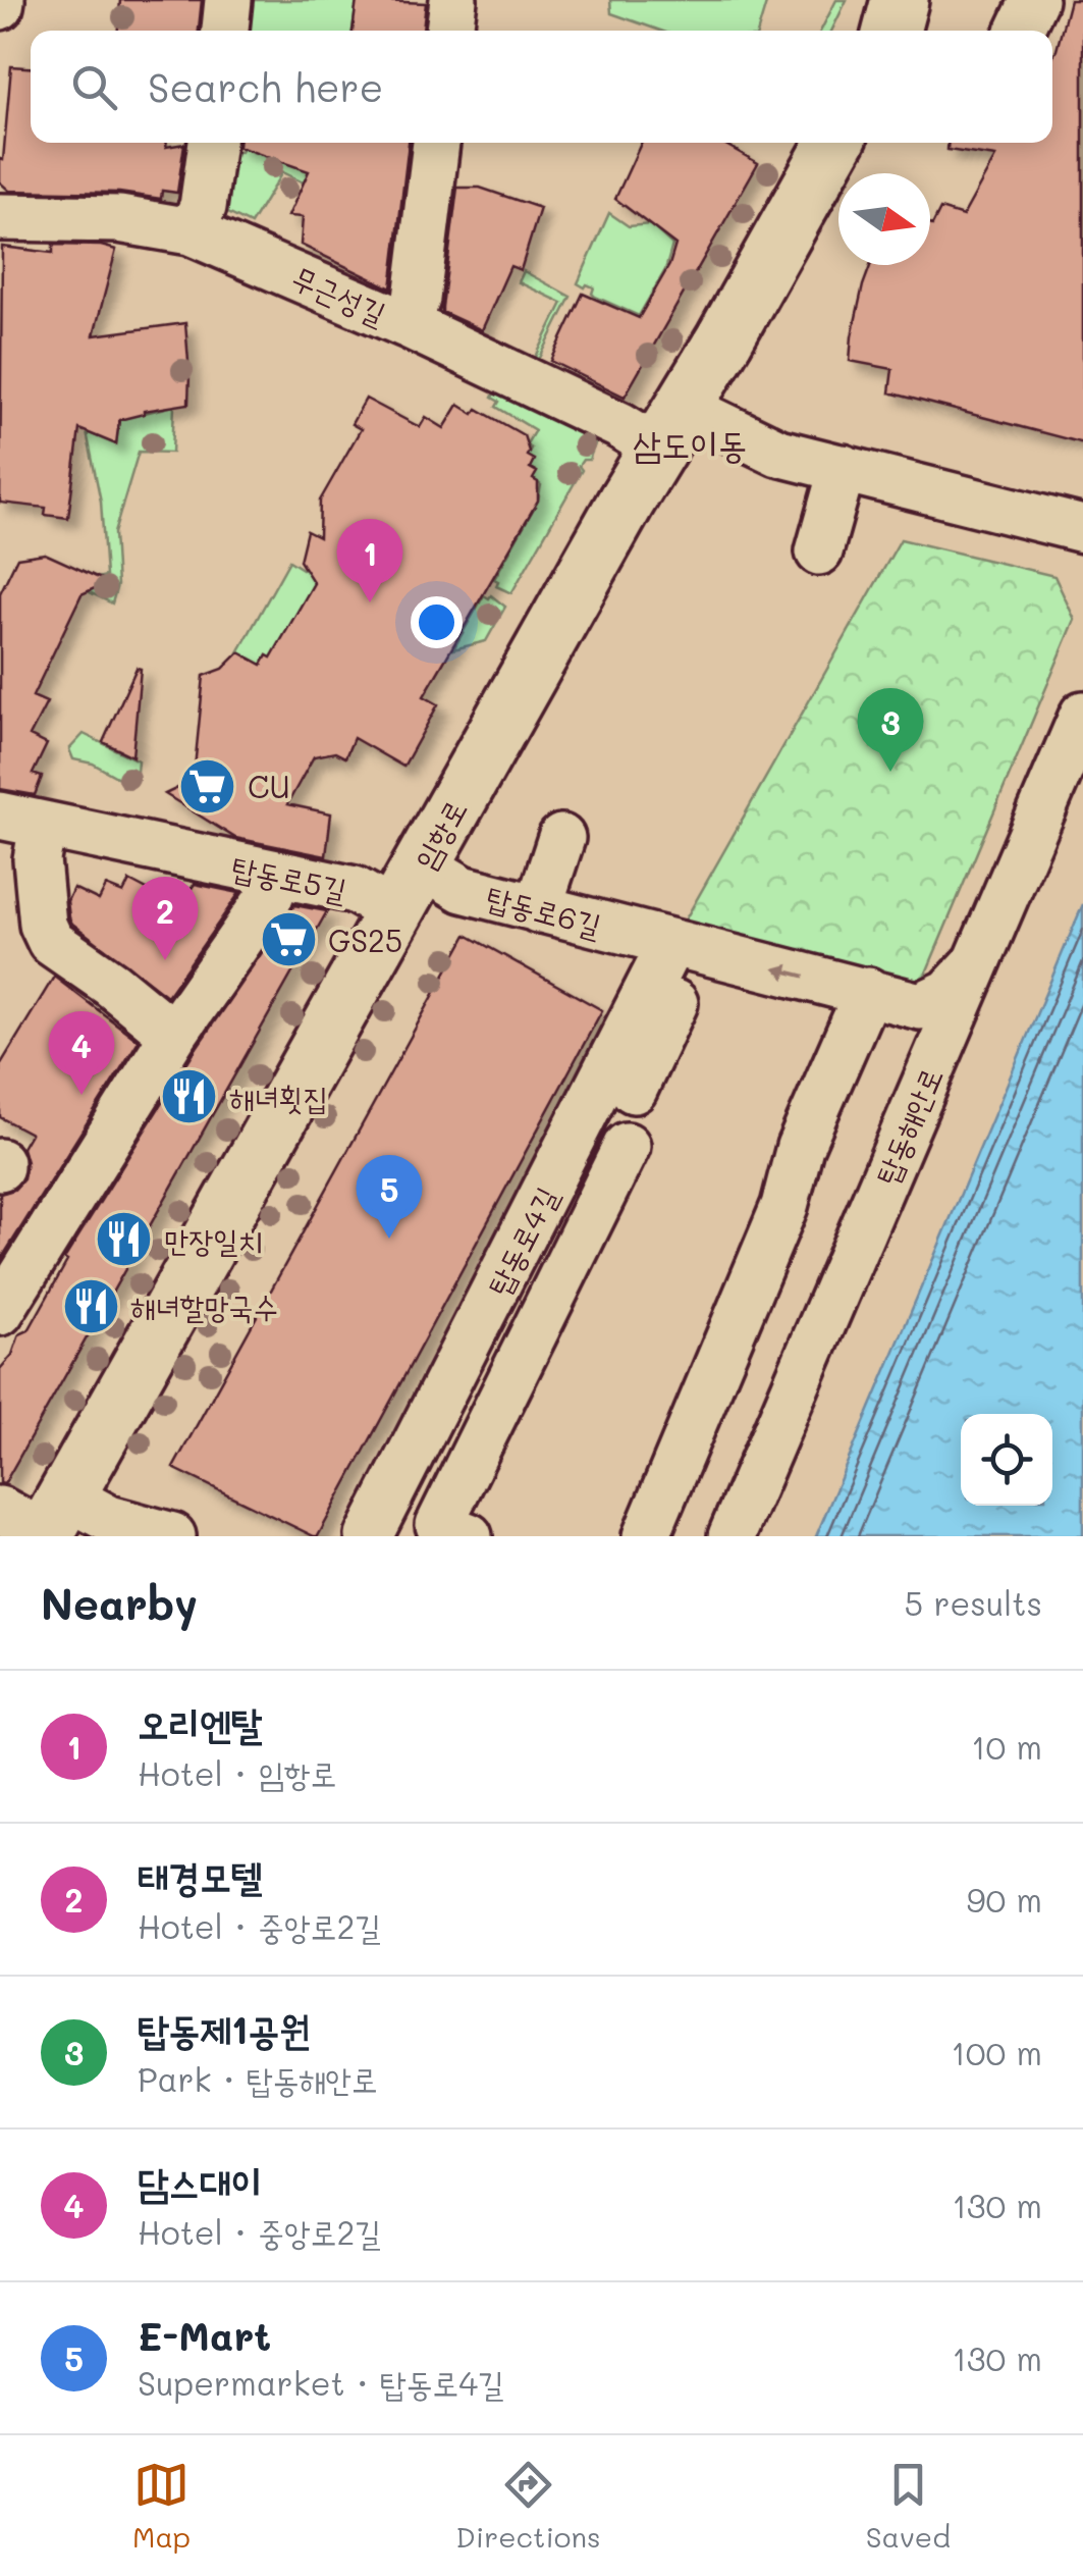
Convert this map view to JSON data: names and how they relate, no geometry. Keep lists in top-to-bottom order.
{
  "streets": {
    "main road": ["임항로"],
    "street": [
      "무근성길",
      "탑동로5길",
      "탑동로6길",
      "탑동해안로",
      "탑동로4길"
    ]
  },
  "crossings": [
    ["무근성길", "임항로"],
    ["임항로", "탑동로5길"],
    ["임항로", "탑동로6길"],
    ["탑동로6길", "탑동해안로"],
    ["탑동로6길", "탑동로4길"]
  ],
  "districts": ["삼도이동"],
  "places": {
    "supermarket": ["CU", "GS25"],
    "restaurant": ["해녀횟집", "만장일치", "해녀할망국수"]
  },
  "north": "right",
  "page": {
    "search": "Search here",
    "pins": [
      "1",
      "3",
      "2",
      "4",
      "5"
    ],
    "heading": ["Nearby", "5 results"],
    "list": [
      {
        "mark": "1",
        "name": "오리엔탈",
        "note": "Hotel · 임항로",
        "value": "10 m"
      },
      {
        "mark": "2",
        "name": "태경모텔",
        "note": "Hotel · 중앙로2길",
        "value": "90 m"
      },
      {
        "mark": "3",
        "name": "탑동제1공원",
        "note": "Park · 탑동해안로",
        "value": "100 m"
      },
      {
        "mark": "4",
        "name": "담스대이",
        "note": "Hotel · 중앙로2길",
        "value": "130 m"
      },
      {
        "mark": "5",
        "name": "E-Mart",
        "note": "Supermarket · 탑동로4길",
        "value": "130 m"
      }
    ],
    "nav": ["Map", "Directions", "Saved"]
  }
}
